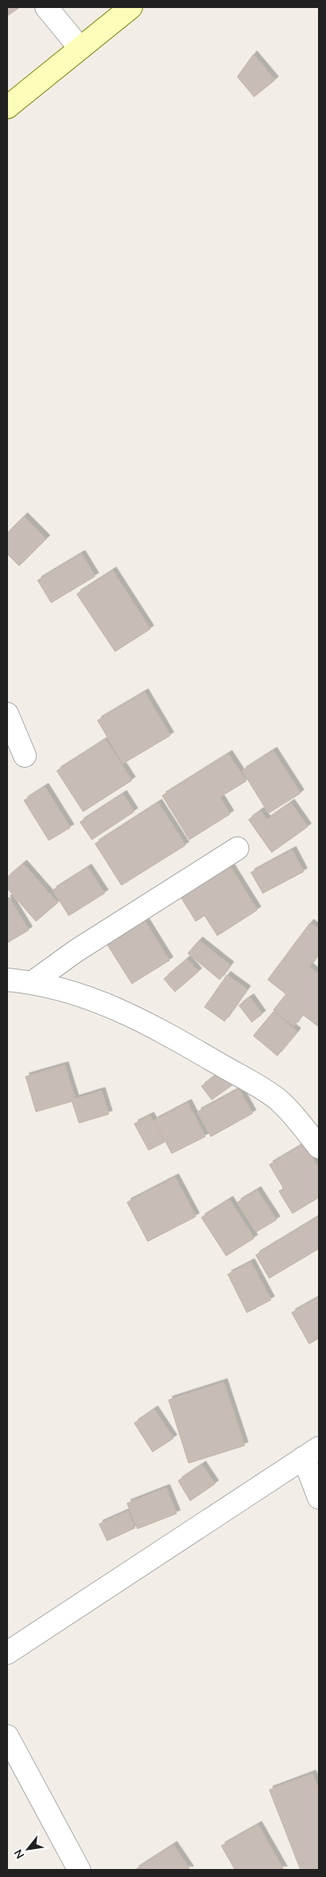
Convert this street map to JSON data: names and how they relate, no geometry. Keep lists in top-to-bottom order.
{
  "north": "bottom left"
}
